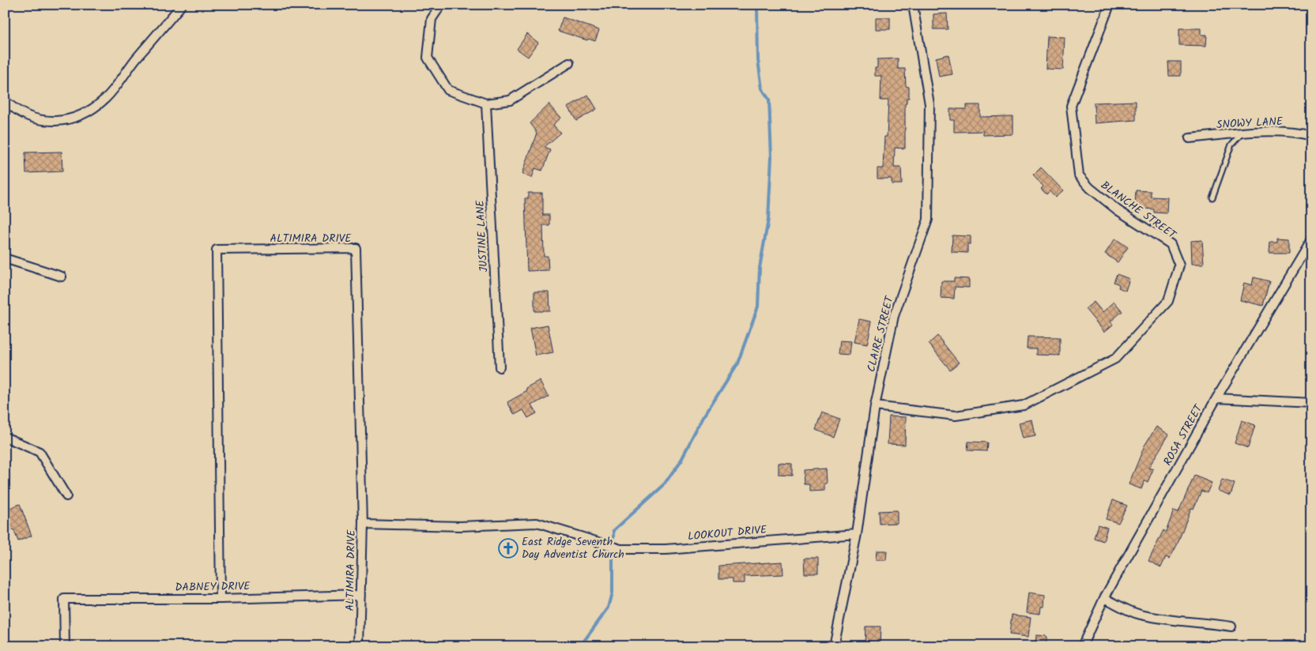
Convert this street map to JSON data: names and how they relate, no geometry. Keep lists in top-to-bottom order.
{
  "streets": {
    "street": [
      "SNOWY LANE",
      "BLANCHE STREET",
      "JUSTINE LANE",
      "ALTIMIRA DRIVE",
      "CLAIRE STREET",
      "ROSA STREET",
      "LOOKOUT DRIVE",
      "DABNEY DRIVE"
    ]
  },
  "crossings": [
    ["BLANCHE STREET", "CLAIRE STREET"],
    ["ALTIMIRA DRIVE", "LOOKOUT DRIVE"],
    ["ALTIMIRA DRIVE", "DABNEY DRIVE"],
    ["CLAIRE STREET", "LOOKOUT DRIVE"]
  ],
  "places": {
    "church": ["East Ridge Seventh Day Adventist Church"]
  }
}
